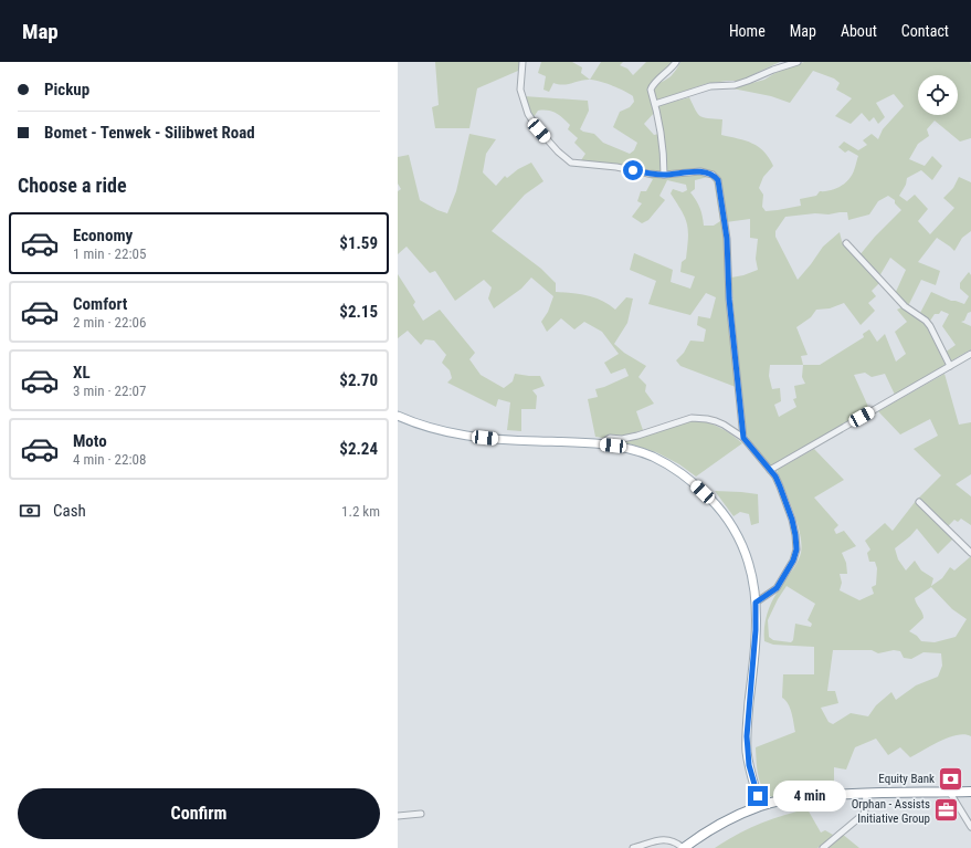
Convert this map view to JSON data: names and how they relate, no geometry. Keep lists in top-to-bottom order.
{
  "places": {
    "bank": ["Equity Bank"],
    "office": ["Orphan - Assists Initiative Group"]
  },
  "page": {
    "header": "Map",
    "nav": [
      "Home",
      "Map",
      "About",
      "Contact"
    ],
    "banner": ["Pickup", "Bomet - Tenwek - Silibwet Road"],
    "heading": "Choose a ride",
    "list": [
      {
        "name": "Economy",
        "note": "1 min · 22:05",
        "value": "$1.59"
      },
      {
        "name": "Comfort",
        "note": "2 min · 22:06",
        "value": "$2.15"
      },
      {
        "name": "XL",
        "note": "3 min · 22:07",
        "value": "$2.70"
      },
      {
        "name": "Moto",
        "note": "4 min · 22:08",
        "value": "$2.24"
      }
    ],
    "pay": ["Cash", "1.2 km"],
    "buttons": "Confirm",
    "bubble": "4 min"
  }
}
